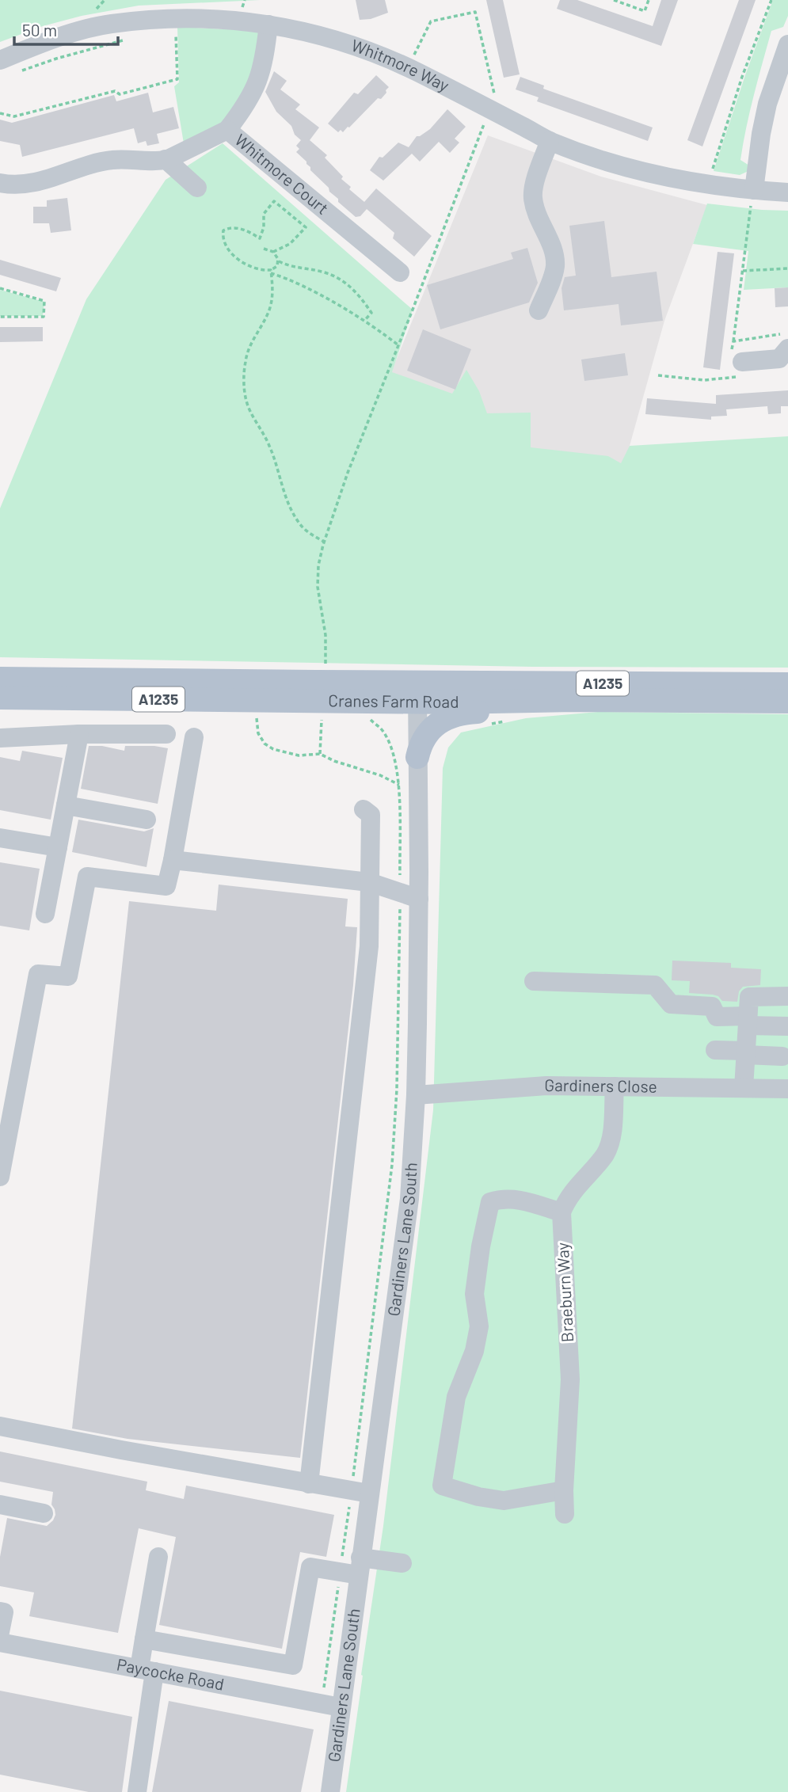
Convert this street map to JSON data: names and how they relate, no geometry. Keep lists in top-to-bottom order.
{
  "streets": {
    "main road": ["A1235", "Cranes Farm Road"],
    "street": [
      "Whitmore Way",
      "Whitmore Court",
      "Gardiners Close",
      "Gardiners Lane South",
      "Braeburn Way",
      "Paycocke Road"
    ]
  },
  "crossings": [
    ["Whitmore Way", "Whitmore Court"],
    ["A1235", "Cranes Farm Road"],
    ["A1235", "Gardiners Lane South"],
    ["Cranes Farm Road", "Gardiners Lane South"],
    ["Gardiners Close", "Gardiners Lane South"],
    ["Gardiners Lane South", "Paycocke Road"]
  ],
  "scale_bar": "50 m"
}
